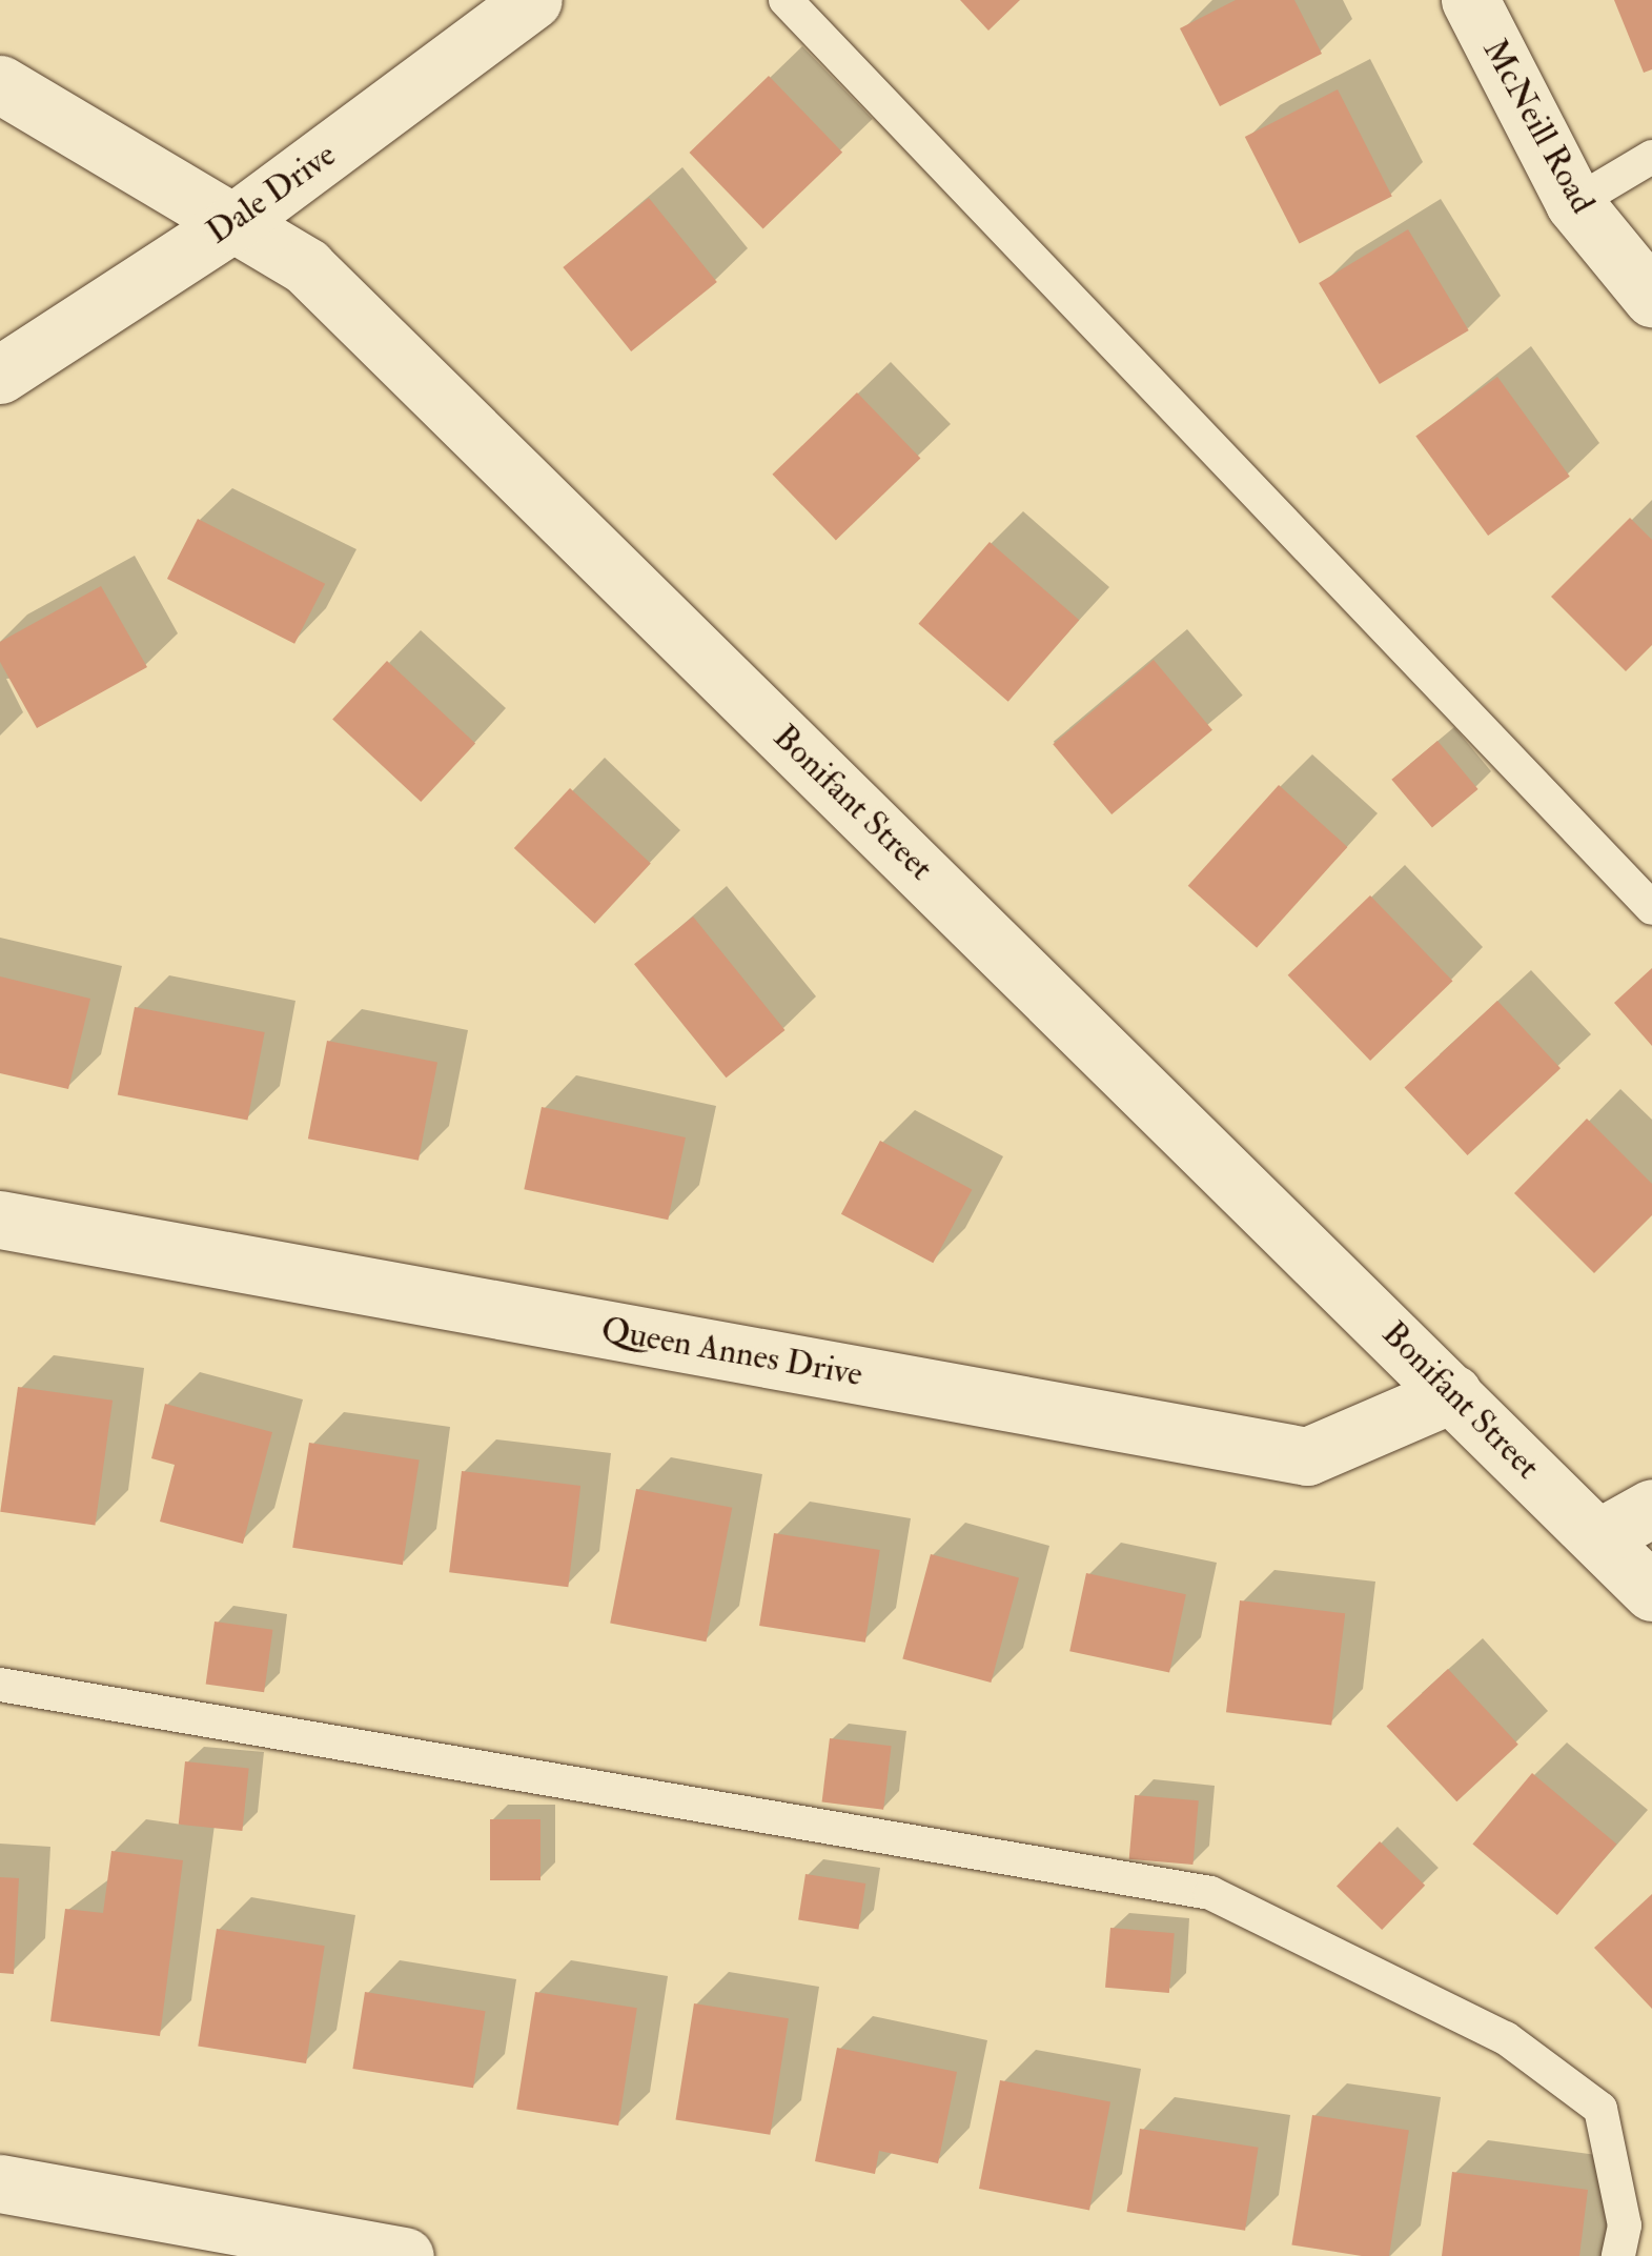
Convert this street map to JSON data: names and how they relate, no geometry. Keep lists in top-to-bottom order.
{
  "streets": {
    "street": [
      "McNeill Road",
      "Dale Drive",
      "Bonifant Street",
      "Queen Annes Drive"
    ]
  },
  "crossings": [
    ["Dale Drive", "Bonifant Street"],
    ["Bonifant Street", "Queen Annes Drive"]
  ]
}
